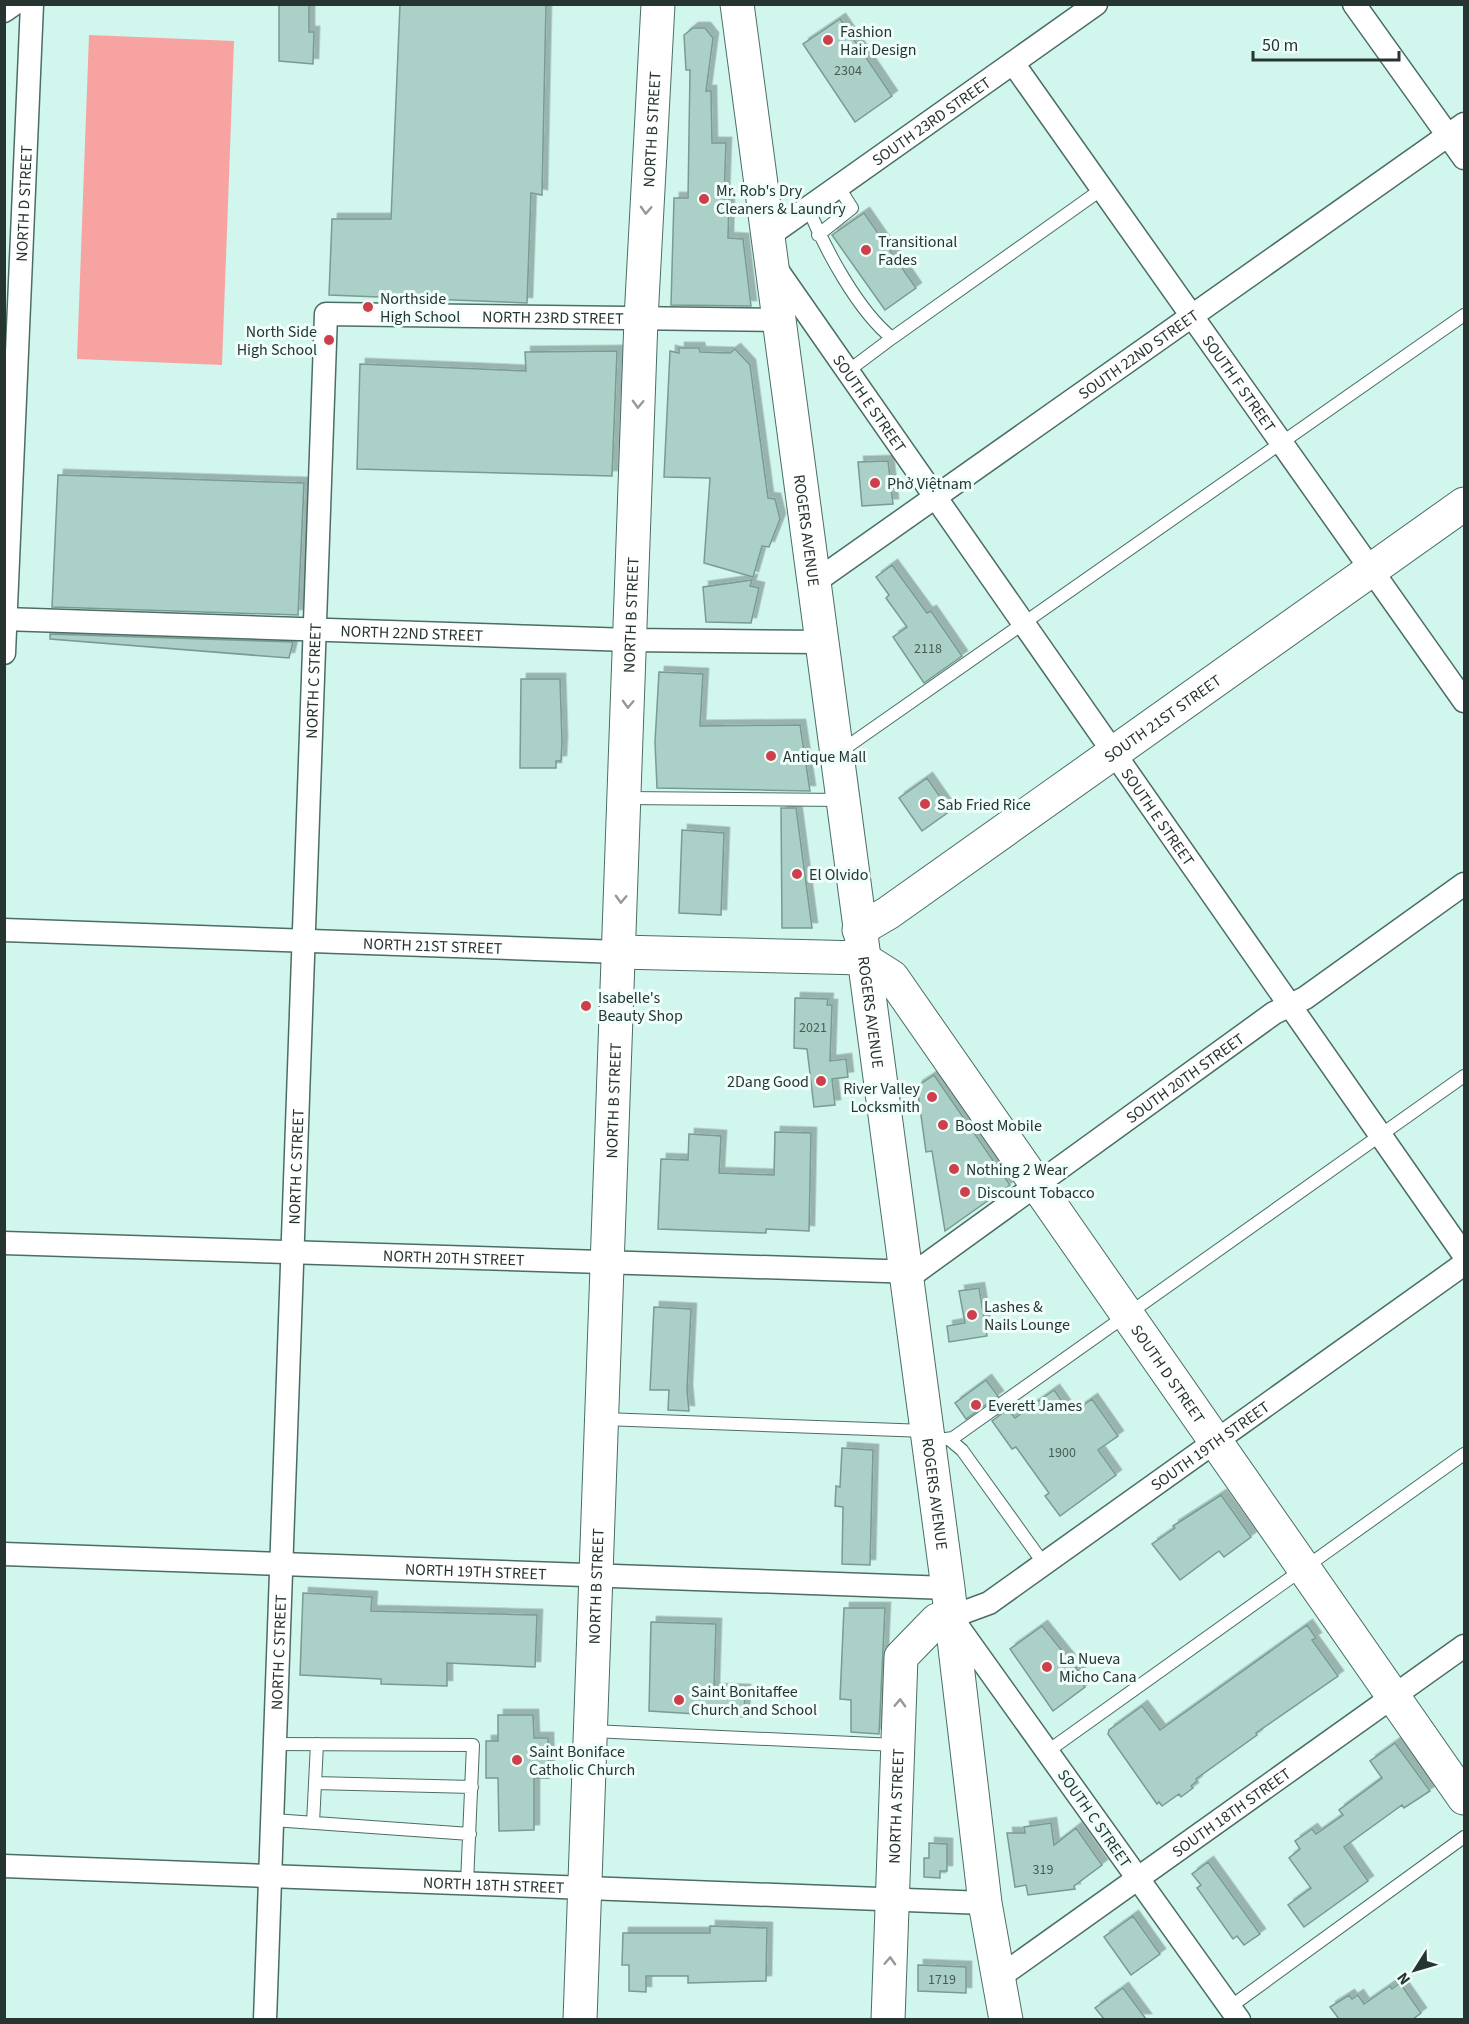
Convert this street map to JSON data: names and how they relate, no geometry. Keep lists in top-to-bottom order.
{
  "streets": {
    "street": [
      "SOUTH 23RD STREET",
      "NORTH B STREET",
      "NORTH D STREET",
      "NORTH 23RD STREET",
      "SOUTH 22ND STREET",
      "SOUTH F STREET",
      "SOUTH E STREET",
      "ROGERS AVENUE",
      "NORTH 22ND STREET",
      "NORTH C STREET",
      "SOUTH 21ST STREET",
      "NORTH 21ST STREET",
      "SOUTH 20TH STREET",
      "NORTH 20TH STREET",
      "SOUTH D STREET",
      "SOUTH 19TH STREET",
      "NORTH 19TH STREET",
      "NORTH A STREET",
      "SOUTH 18TH STREET",
      "SOUTH C STREET",
      "NORTH 18TH STREET"
    ]
  },
  "crossings": [
    ["SOUTH 23RD STREET", "SOUTH F STREET"],
    ["SOUTH 23RD STREET", "SOUTH E STREET"],
    ["SOUTH 23RD STREET", "ROGERS AVENUE"],
    ["NORTH B STREET", "NORTH 23RD STREET"],
    ["NORTH B STREET", "NORTH 22ND STREET"],
    ["NORTH B STREET", "NORTH 21ST STREET"],
    ["NORTH B STREET", "NORTH 20TH STREET"],
    ["NORTH B STREET", "NORTH 19TH STREET"],
    ["NORTH B STREET", "NORTH 18TH STREET"],
    ["NORTH D STREET", "NORTH 22ND STREET"],
    ["NORTH 23RD STREET", "ROGERS AVENUE"],
    ["NORTH 23RD STREET", "NORTH C STREET"],
    ["SOUTH 22ND STREET", "SOUTH F STREET"],
    ["SOUTH 22ND STREET", "SOUTH E STREET"],
    ["SOUTH 22ND STREET", "ROGERS AVENUE"],
    ["SOUTH F STREET", "SOUTH 21ST STREET"],
    ["SOUTH E STREET", "ROGERS AVENUE"],
    ["SOUTH E STREET", "SOUTH 21ST STREET"],
    ["SOUTH E STREET", "SOUTH 20TH STREET"],
    ["ROGERS AVENUE", "NORTH 22ND STREET"],
    ["ROGERS AVENUE", "SOUTH 21ST STREET"],
    ["ROGERS AVENUE", "NORTH 21ST STREET"],
    ["ROGERS AVENUE", "SOUTH 20TH STREET"],
    ["ROGERS AVENUE", "NORTH 20TH STREET"],
    ["ROGERS AVENUE", "SOUTH D STREET"],
    ["ROGERS AVENUE", "SOUTH 19TH STREET"],
    ["ROGERS AVENUE", "NORTH 19TH STREET"],
    ["ROGERS AVENUE", "NORTH A STREET"],
    ["ROGERS AVENUE", "SOUTH 18TH STREET"],
    ["ROGERS AVENUE", "SOUTH C STREET"],
    ["ROGERS AVENUE", "NORTH 18TH STREET"],
    ["NORTH 22ND STREET", "NORTH C STREET"],
    ["NORTH C STREET", "NORTH 21ST STREET"],
    ["NORTH C STREET", "NORTH 20TH STREET"],
    ["NORTH C STREET", "NORTH 19TH STREET"],
    ["NORTH C STREET", "NORTH 18TH STREET"],
    ["SOUTH 21ST STREET", "NORTH 21ST STREET"],
    ["SOUTH 21ST STREET", "SOUTH D STREET"],
    ["NORTH 21ST STREET", "SOUTH D STREET"],
    ["SOUTH 20TH STREET", "NORTH 20TH STREET"],
    ["SOUTH 20TH STREET", "SOUTH D STREET"],
    ["SOUTH D STREET", "SOUTH 19TH STREET"],
    ["SOUTH D STREET", "SOUTH 18TH STREET"],
    ["SOUTH 19TH STREET", "NORTH 19TH STREET"],
    ["SOUTH 19TH STREET", "NORTH A STREET"],
    ["SOUTH 19TH STREET", "SOUTH C STREET"],
    ["NORTH 19TH STREET", "NORTH A STREET"],
    ["NORTH 19TH STREET", "SOUTH C STREET"],
    ["NORTH A STREET", "SOUTH C STREET"],
    ["NORTH A STREET", "NORTH 18TH STREET"],
    ["SOUTH 18TH STREET", "SOUTH C STREET"]
  ],
  "one_way": ["NORTH B STREET", "NORTH A STREET"],
  "places": [
    "Fashion Hair Design",
    "Mr. Rob's Dry Cleaners & Laundry",
    "Transitional Fades",
    "Northside High School",
    "North Side High School",
    "Phở Việtnam",
    "Antique Mall",
    "Sab Fried Rice",
    "El Olvido",
    "Isabelle's Beauty Shop",
    "2Dang Good",
    "River Valley Locksmith",
    "Boost Mobile",
    "Nothing 2 Wear",
    "Discount Tobacco",
    "Lashes & Nails Lounge",
    "Everett James",
    "La Nueva Micho Cana",
    "Saint Bonitaffee Church and School",
    "Saint Boniface Catholic Church"
  ],
  "house_numbers": [
    "2304",
    "2118",
    "2021",
    "1900",
    "319",
    "1719"
  ],
  "scale_bar": "50 m",
  "north": "bottom left"
}
